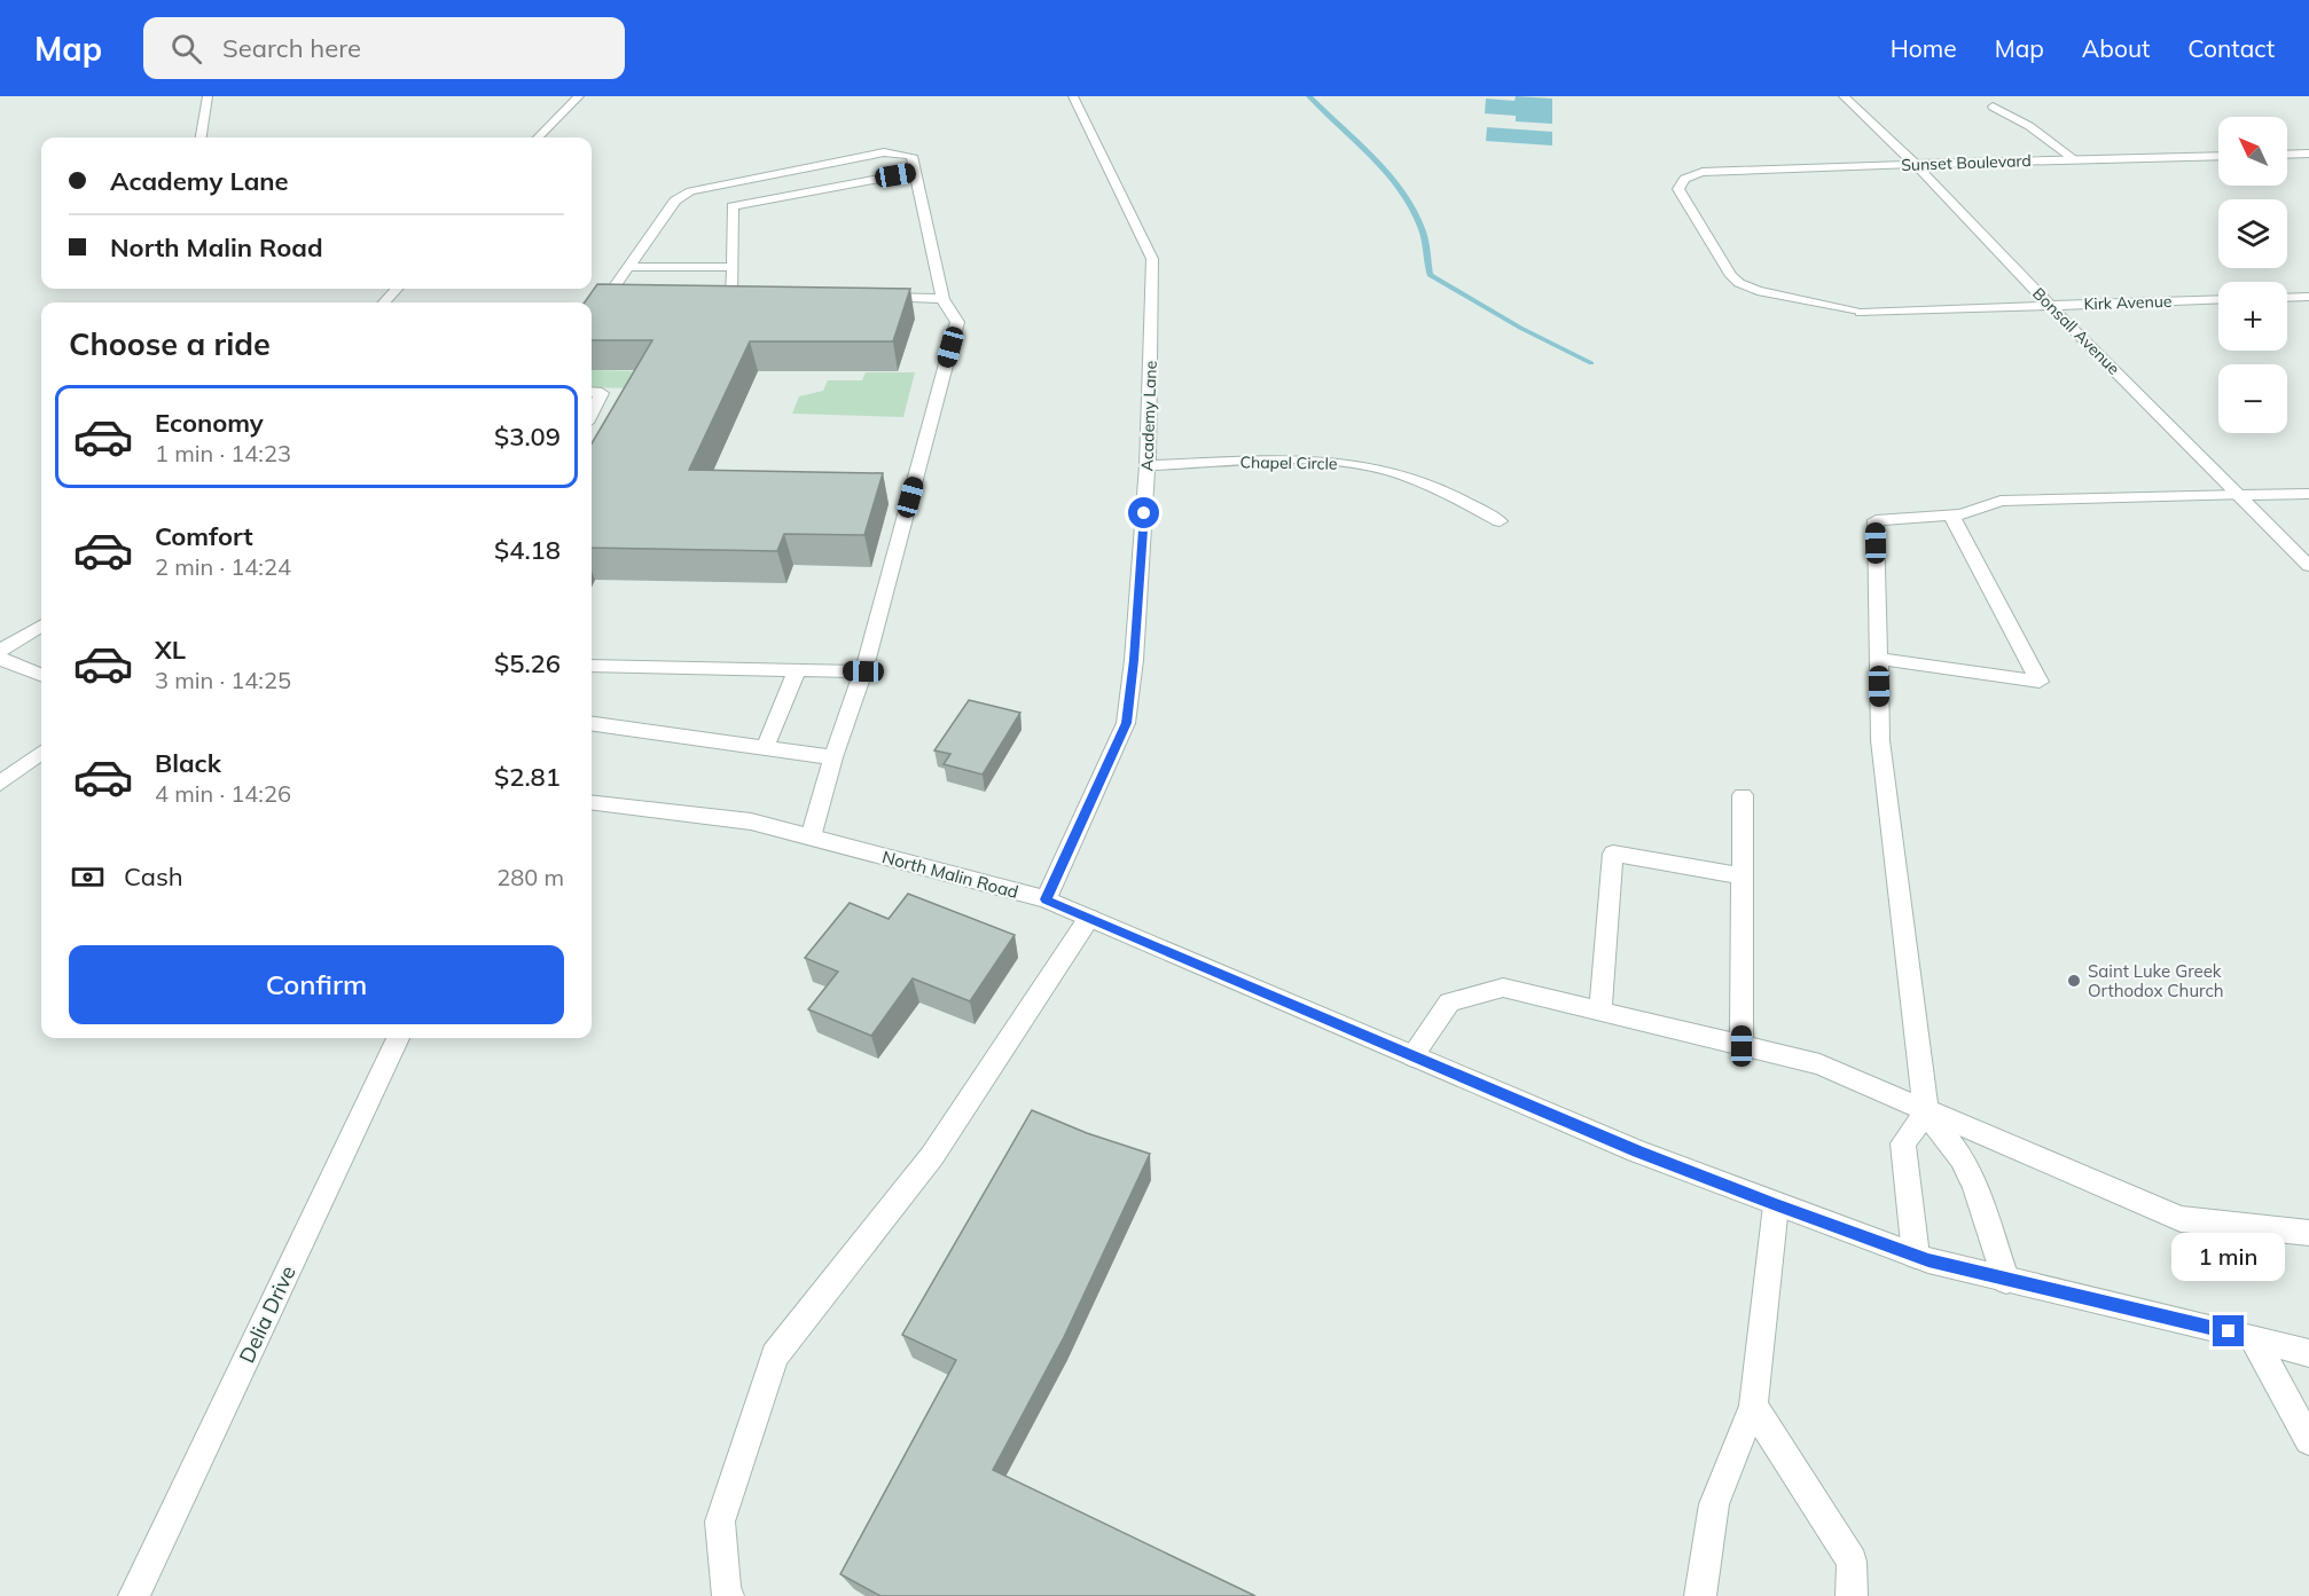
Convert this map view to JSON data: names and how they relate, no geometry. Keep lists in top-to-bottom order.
{
  "streets": {
    "street": [
      "Sunset Boulevard",
      "Kirk Avenue",
      "Bonsall Avenue",
      "Academy Lane",
      "Chapel Circle",
      "North Malin Road",
      "Delia Drive"
    ]
  },
  "crossings": [
    ["Sunset Boulevard", "Kirk Avenue"],
    ["Sunset Boulevard", "Bonsall Avenue"],
    ["Kirk Avenue", "Bonsall Avenue"],
    ["Academy Lane", "Chapel Circle"],
    ["Academy Lane", "North Malin Road"]
  ],
  "places": ["Saint Luke Greek Orthodox Church"],
  "north": "top left",
  "page": {
    "header": "Map",
    "search": "Search here",
    "nav": [
      "Home",
      "Map",
      "About",
      "Contact"
    ],
    "map_buttons": ["+", "−"],
    "banner": ["Academy Lane", "North Malin Road"],
    "heading": "Choose a ride",
    "list": [
      {
        "name": "Economy",
        "note": "1 min · 14:23",
        "value": "$3.09"
      },
      {
        "name": "Comfort",
        "note": "2 min · 14:24",
        "value": "$4.18"
      },
      {
        "name": "XL",
        "note": "3 min · 14:25",
        "value": "$5.26"
      },
      {
        "name": "Black",
        "note": "4 min · 14:26",
        "value": "$2.81"
      }
    ],
    "pay": ["Cash", "280 m"],
    "buttons": "Confirm",
    "bubble": "1 min"
  }
}
